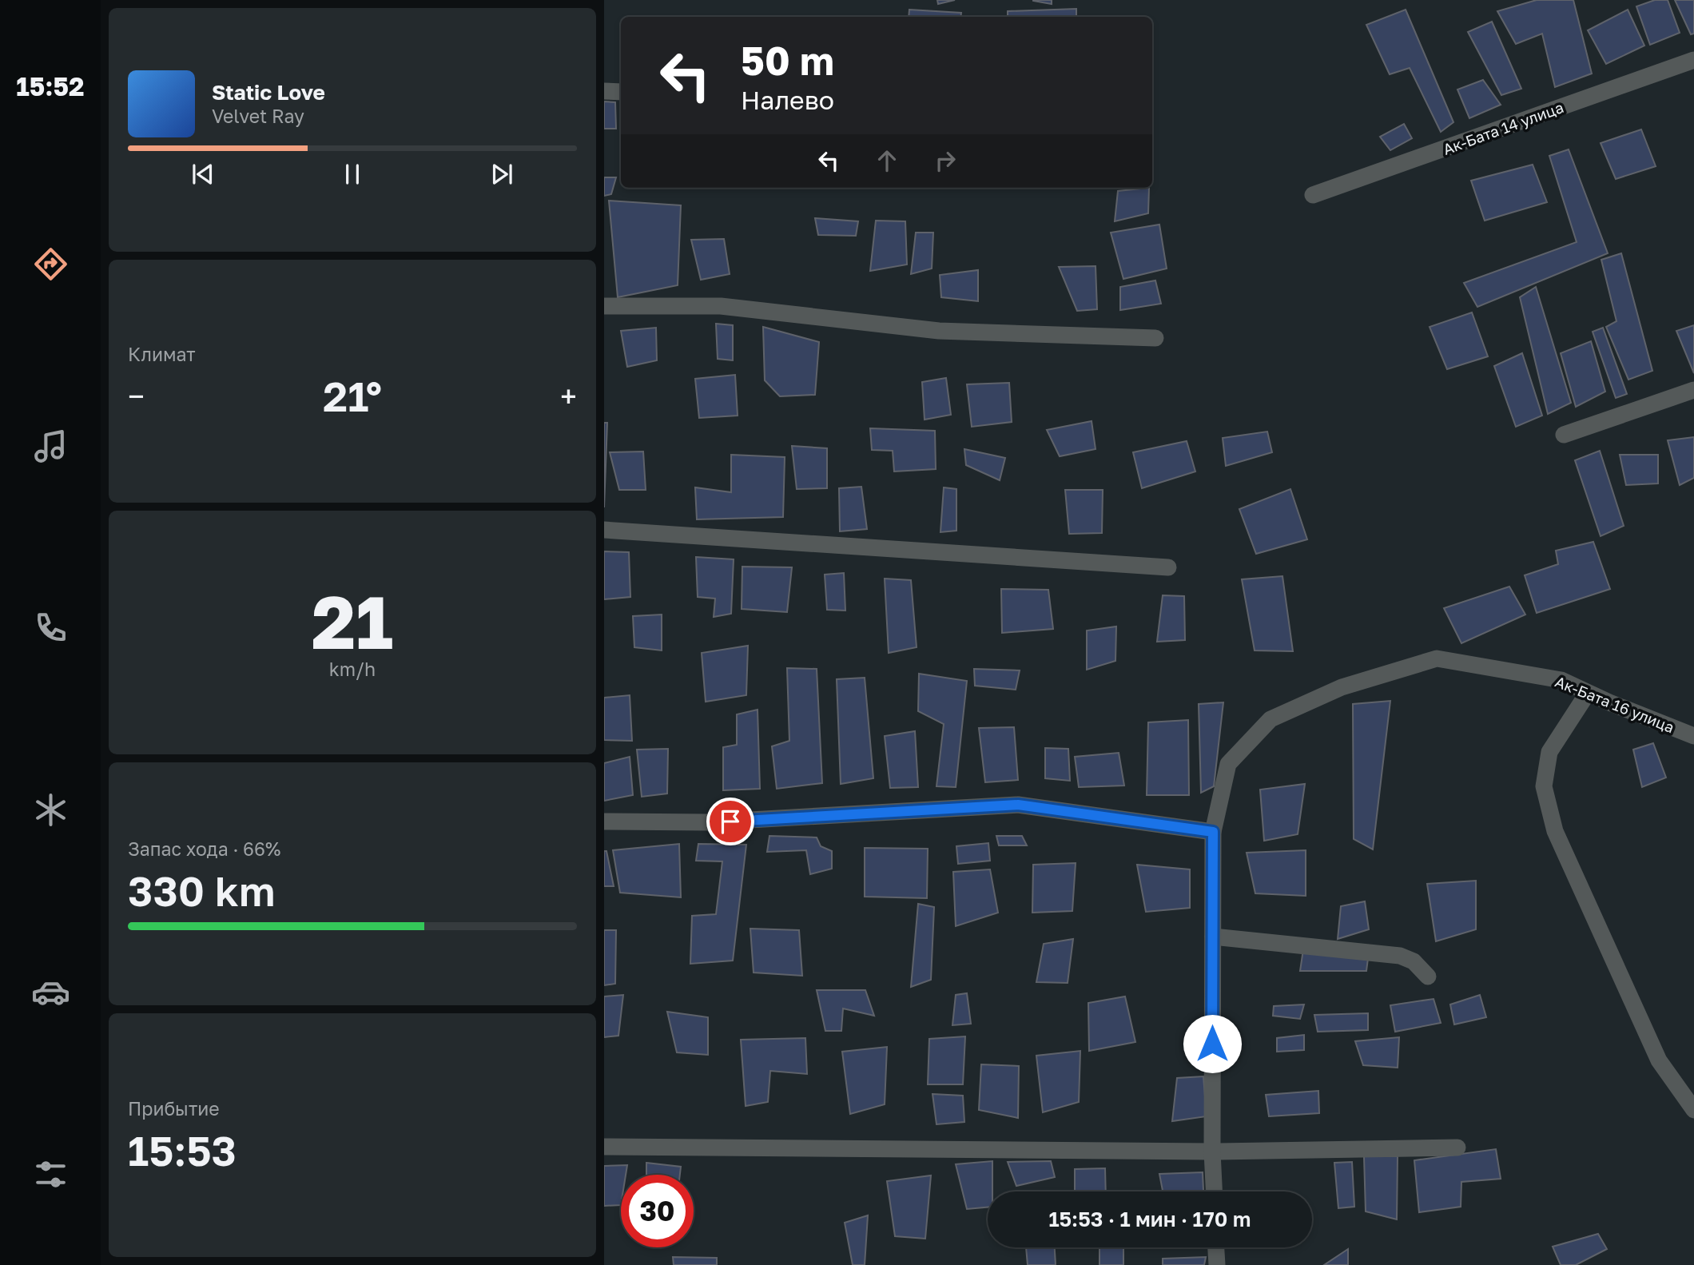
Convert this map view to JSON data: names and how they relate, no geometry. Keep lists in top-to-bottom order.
{
  "streets": {
    "street": ["Ак-Бата 14 улица", "Ак-Бата 16 улица"]
  },
  "page": {
    "tabs": "15:52",
    "turn": ["50 m", "Налево"],
    "song": ["Static Love", "Velvet Ray"],
    "tile": [
      "Климат",
      ["21", "km/h"],
      ["Запас хода · 66%", "330 km"],
      ["Прибытие", "15:53"]
    ],
    "heat": ["−", "21°", "+"],
    "limit": "30",
    "trip": "15:53 · 1 мин · 170 m"
  }
}
